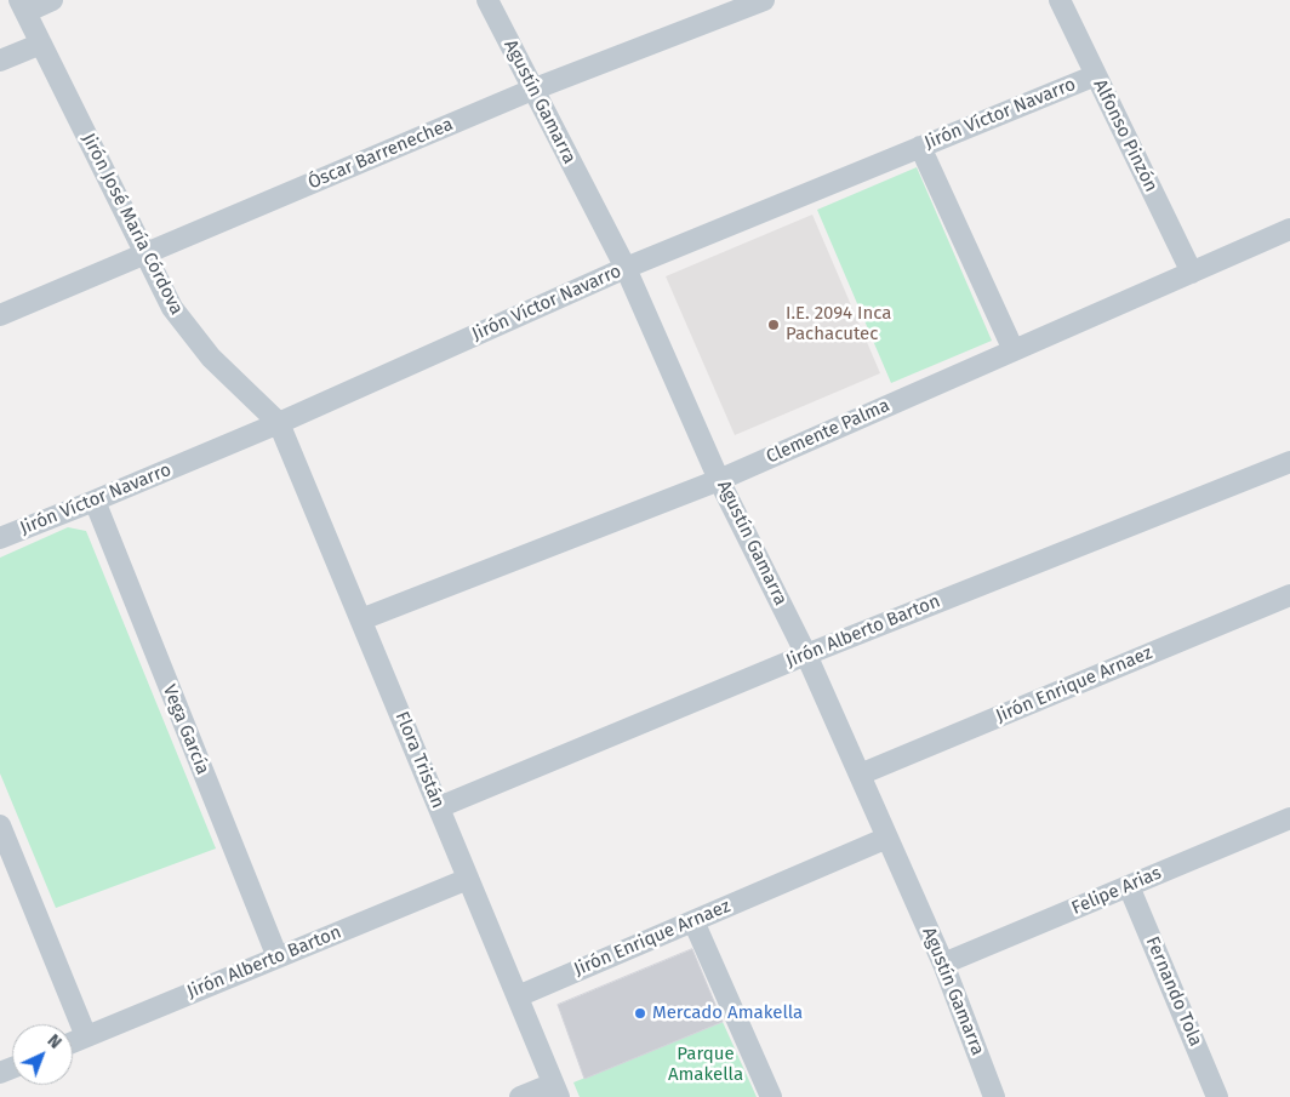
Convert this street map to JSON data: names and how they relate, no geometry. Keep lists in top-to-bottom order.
{
  "streets": {
    "street": [
      "Agustín Gamarra",
      "Jirón Víctor Navarro",
      "Alfonso Pinzón",
      "Óscar Barrenechea",
      "Jirón José María Córdova",
      "Clemente Palma",
      "Jirón Alberto Barton",
      "Jirón Enrique Arnaez",
      "Vega García",
      "Flora Tristán",
      "Felipe Arias",
      "Fernando Tola"
    ]
  },
  "crossings": [
    ["Agustín Gamarra", "Jirón Víctor Navarro"],
    ["Agustín Gamarra", "Óscar Barrenechea"],
    ["Agustín Gamarra", "Clemente Palma"],
    ["Agustín Gamarra", "Jirón Alberto Barton"],
    ["Agustín Gamarra", "Jirón Enrique Arnaez"],
    ["Agustín Gamarra", "Felipe Arias"],
    ["Jirón Víctor Navarro", "Alfonso Pinzón"],
    ["Jirón Víctor Navarro", "Jirón José María Córdova"],
    ["Jirón Víctor Navarro", "Vega García"],
    ["Jirón Víctor Navarro", "Flora Tristán"],
    ["Alfonso Pinzón", "Clemente Palma"],
    ["Óscar Barrenechea", "Jirón José María Córdova"],
    ["Jirón José María Córdova", "Flora Tristán"],
    ["Clemente Palma", "Flora Tristán"],
    ["Jirón Alberto Barton", "Vega García"],
    ["Jirón Alberto Barton", "Flora Tristán"],
    ["Jirón Enrique Arnaez", "Flora Tristán"],
    ["Felipe Arias", "Fernando Tola"]
  ],
  "parks": ["Parque Amakella"],
  "places": ["I.E. 2094 Inca Pachacutec", "Mercado Amakella"],
  "north": "top right"
}
